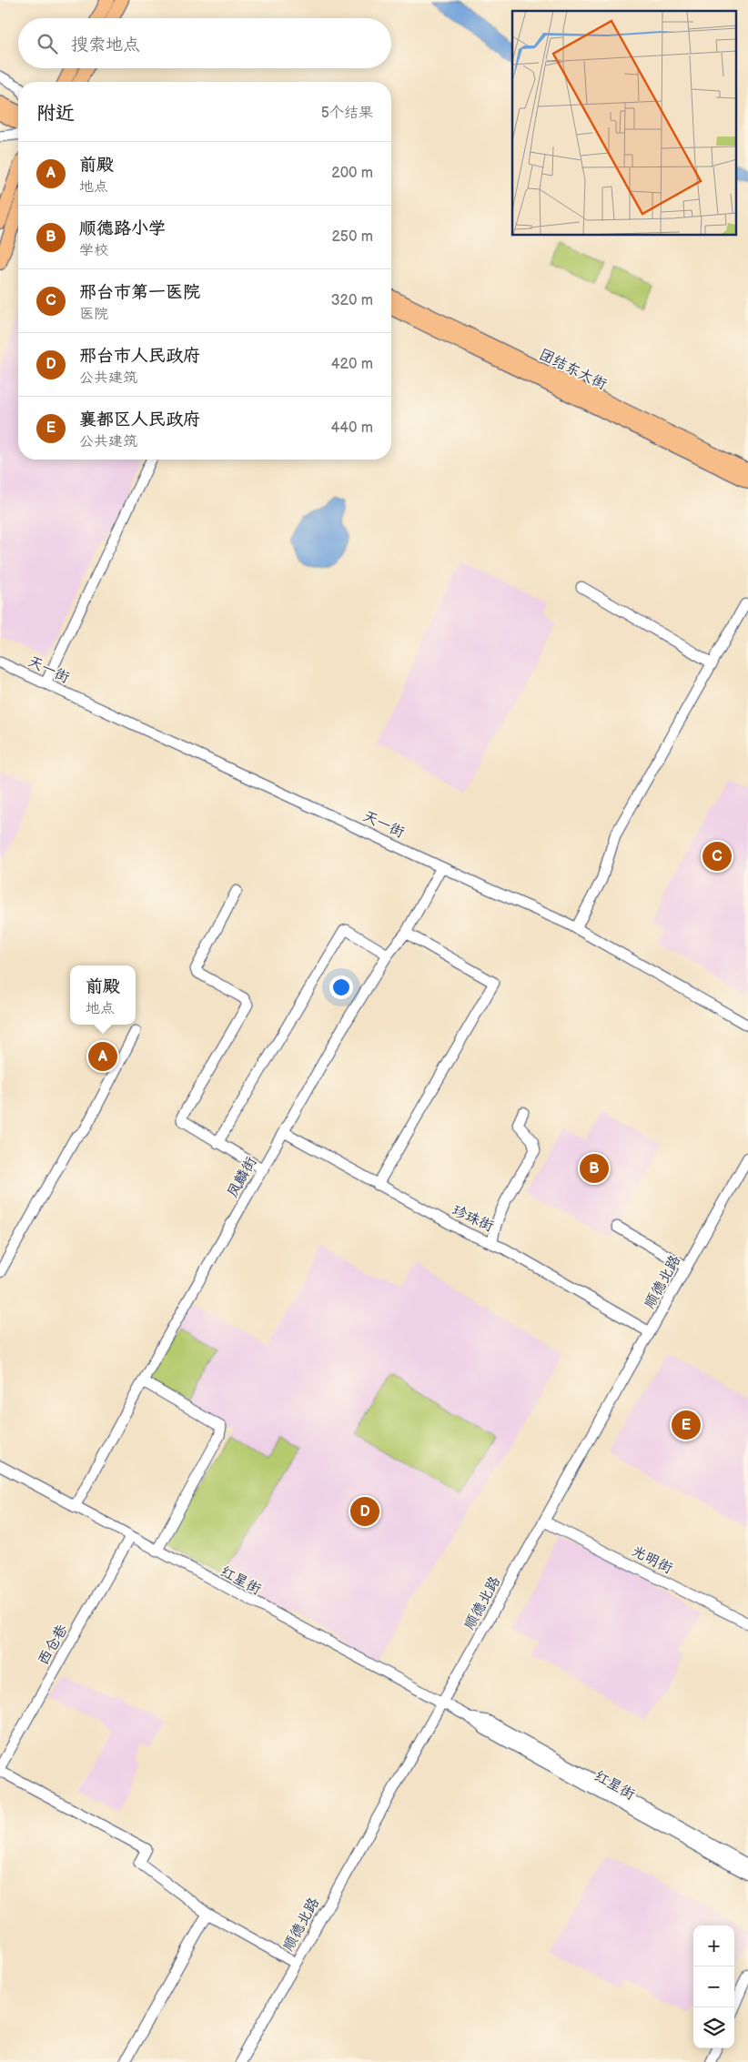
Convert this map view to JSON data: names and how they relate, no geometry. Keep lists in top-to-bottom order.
{
  "streets": {
    "main road": ["团结东大街"],
    "street": [
      "天一街",
      "凤麟街",
      "珍珠街",
      "顺德北路",
      "光明街",
      "红星街",
      "西仓巷"
    ]
  },
  "crossings": [
    ["天一街", "凤麟街"],
    ["凤麟街", "珍珠街"],
    ["凤麟街", "红星街"],
    ["珍珠街", "顺德北路"],
    ["顺德北路", "光明街"],
    ["顺德北路", "红星街"],
    ["红星街", "西仓巷"]
  ],
  "page": {
    "search": "搜索地点",
    "heading": ["附近", "5个结果"],
    "list": [
      {
        "mark": "A",
        "name": "前殿",
        "note": "地点",
        "value": "200 m"
      },
      {
        "mark": "B",
        "name": "顺德路小学",
        "note": "学校",
        "value": "250 m"
      },
      {
        "mark": "C",
        "name": "邢台市第一医院",
        "note": "医院",
        "value": "320 m"
      },
      {
        "mark": "D",
        "name": "邢台市人民政府",
        "note": "公共建筑",
        "value": "420 m"
      },
      {
        "mark": "E",
        "name": "襄都区人民政府",
        "note": "公共建筑",
        "value": "440 m"
      }
    ],
    "pins": [
      "C",
      "A",
      "B",
      "E",
      "D"
    ],
    "popup": ["前殿", "地点"],
    "map_buttons": ["+", "−"]
  }
}
